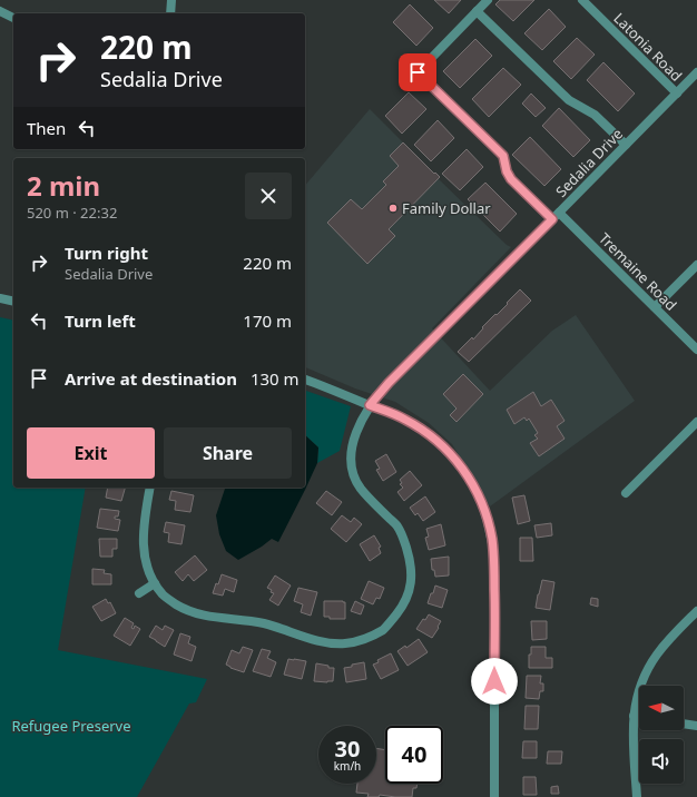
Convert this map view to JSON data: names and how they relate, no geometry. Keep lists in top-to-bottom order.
{
  "streets": {
    "street": ["Latonia Road", "Sedalia Drive", "Tremaine Road"]
  },
  "crossings": [
    ["Latonia Road", "Sedalia Drive"],
    ["Sedalia Drive", "Tremaine Road"]
  ],
  "parks": ["Refugee Preserve"],
  "places": ["Family Dollar"],
  "north": "left",
  "page": {
    "turn": ["220 m", "Sedalia Drive"],
    "then": "Then",
    "heading": ["2 min", "520 m · 22:32"],
    "list": [
      {
        "name": "Turn right",
        "note": "Sedalia Drive",
        "value": "220 m"
      },
      {
        "name": "Turn left",
        "value": "170 m"
      },
      {
        "name": "Arrive at destination",
        "value": "130 m"
      }
    ],
    "buttons": ["Exit", "Share"],
    "speed": "30 km/h",
    "limit": "40"
  }
}
